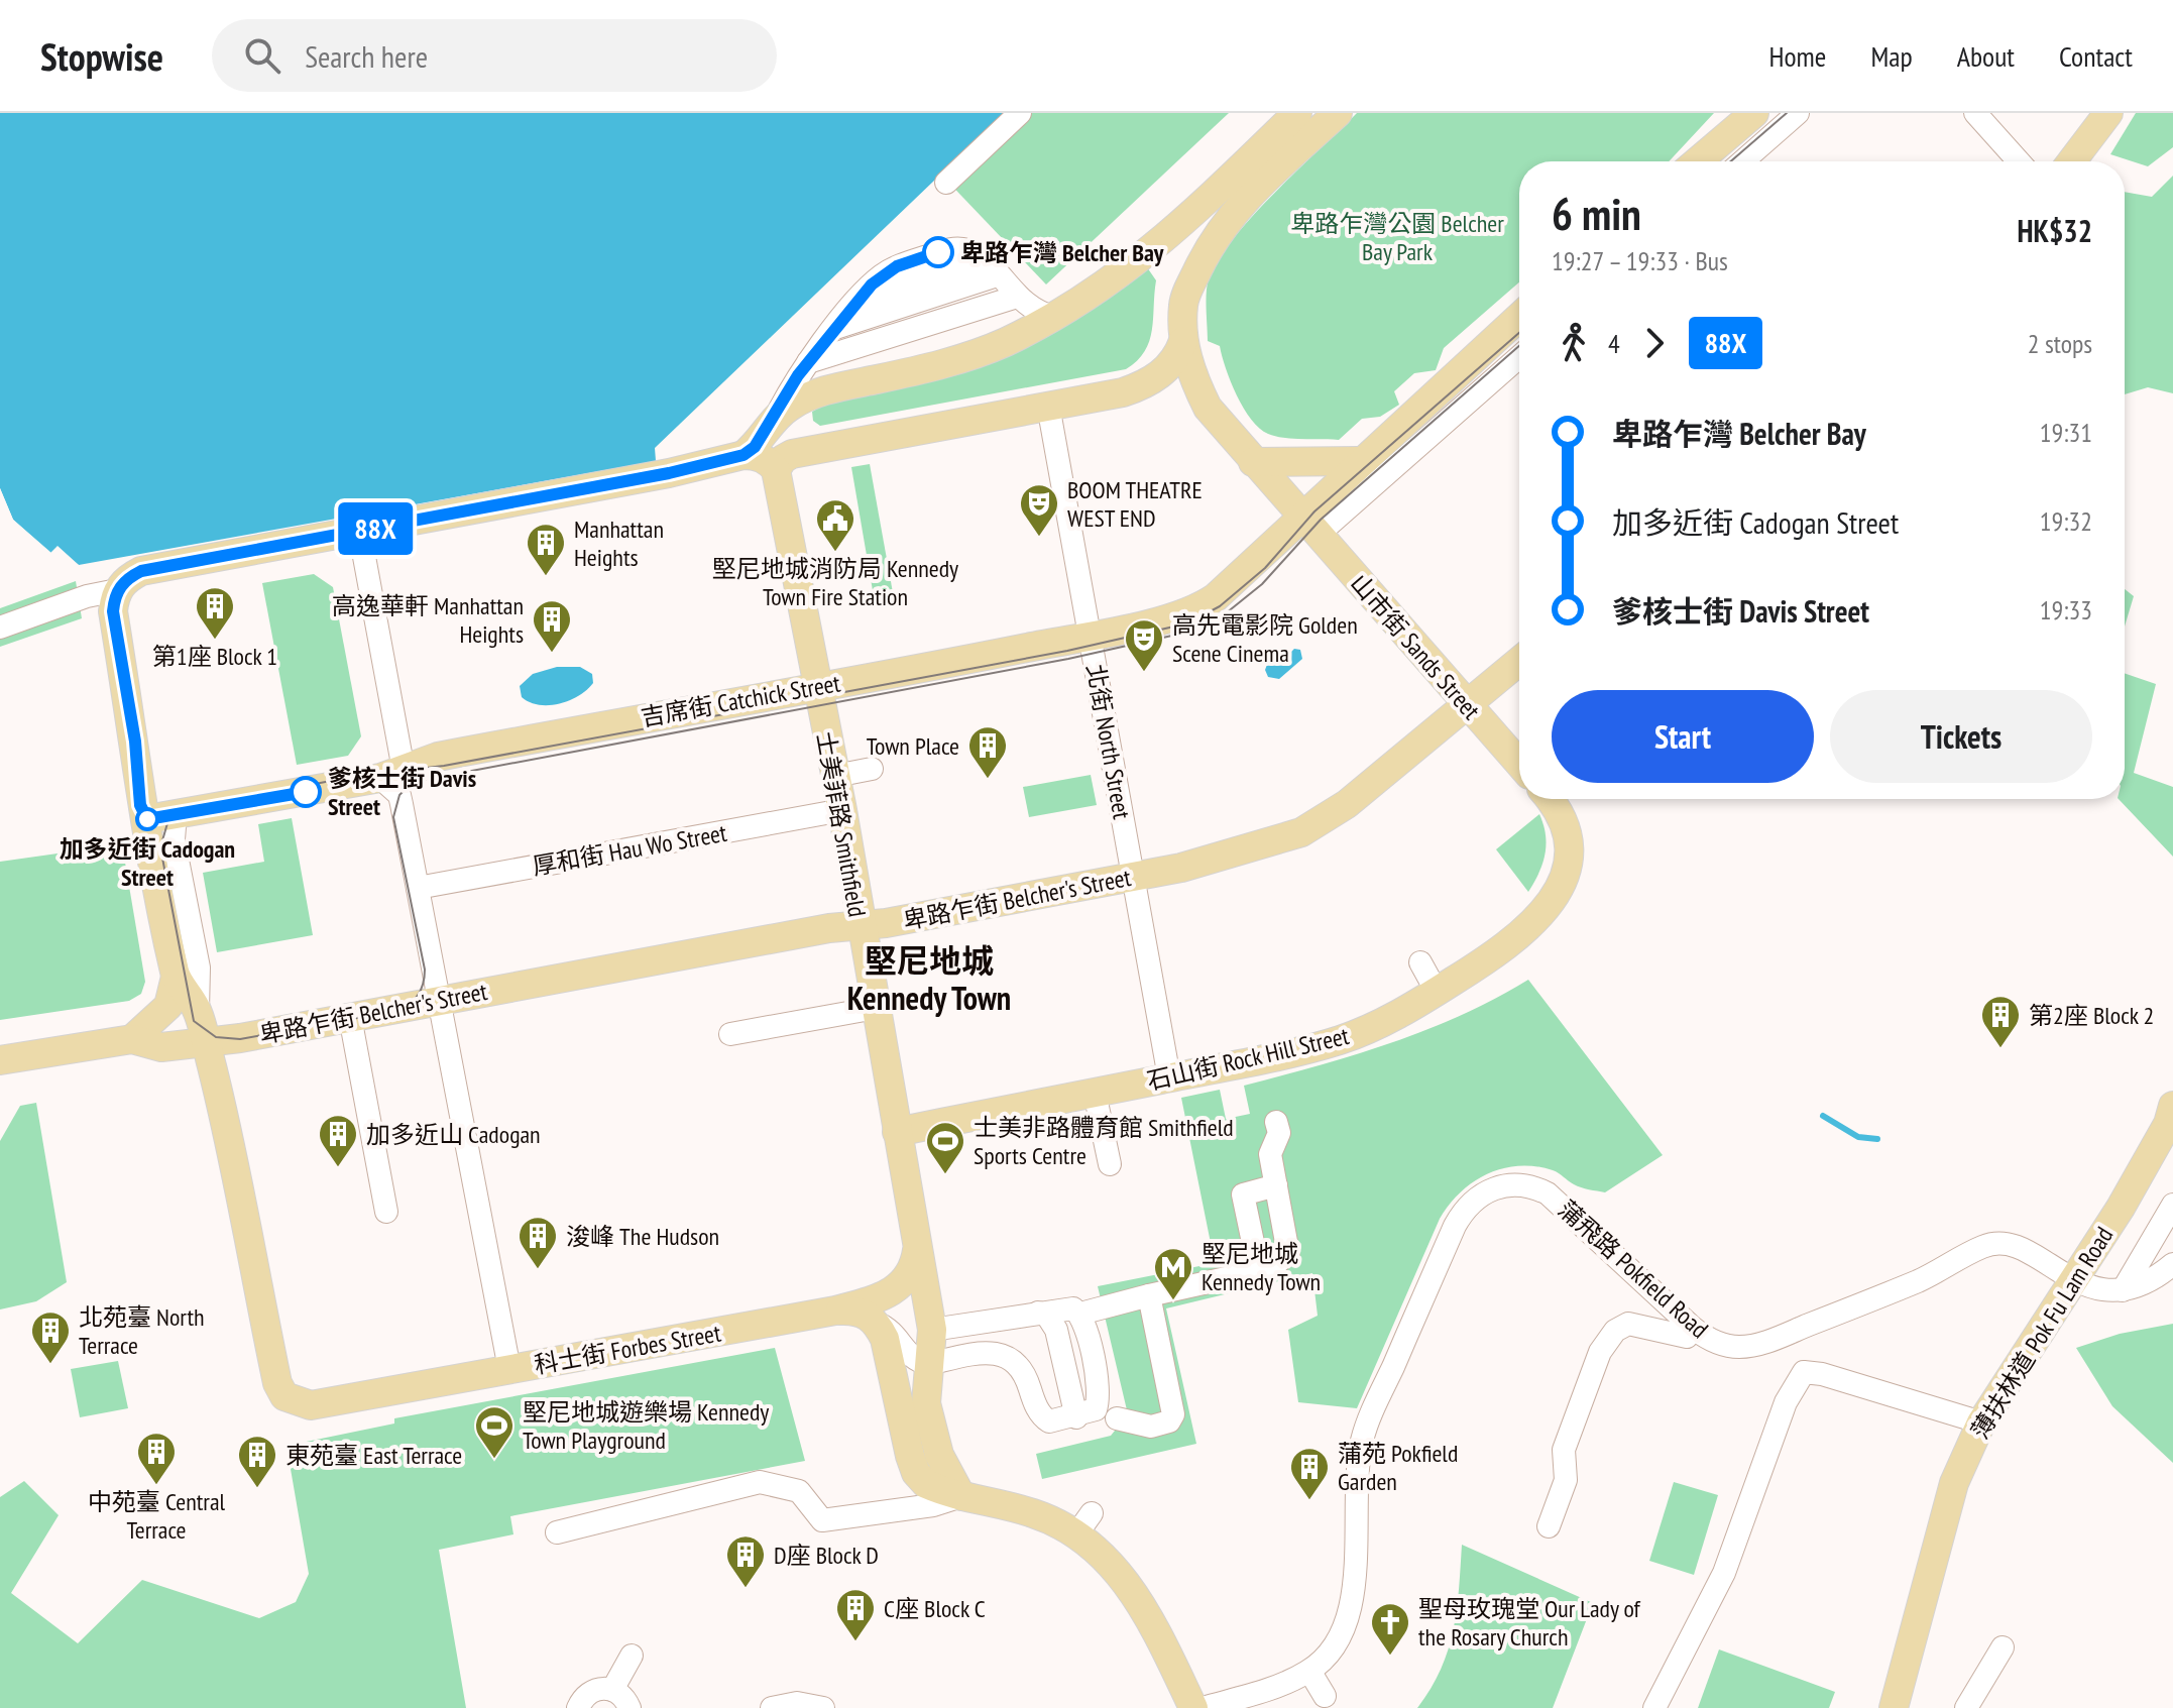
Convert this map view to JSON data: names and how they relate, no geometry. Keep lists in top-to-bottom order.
{
  "streets": {
    "main road": [
      "山市街 Sands Street",
      "吉席街 Catchick Street",
      "士美菲路 Smithfield",
      "卑路乍街 Belcher's Street",
      "石山街 Rock Hill Street",
      "薄扶林道 Pok Fu Lam Road",
      "科士街 Forbes Street"
    ],
    "street": ["北街 North Street", "厚和街 Hau Wo Street", "蒲飛路 Pokfield Road"]
  },
  "crossings": [
    ["山市街 Sands Street", "吉席街 Catchick Street"],
    ["山市街 Sands Street", "卑路乍街 Belcher's Street"],
    ["吉席街 Catchick Street", "北街 North Street"],
    ["吉席街 Catchick Street", "士美菲路 Smithfield"],
    ["北街 North Street", "卑路乍街 Belcher's Street"],
    ["北街 North Street", "石山街 Rock Hill Street"],
    ["士美菲路 Smithfield", "厚和街 Hau Wo Street"],
    ["士美菲路 Smithfield", "卑路乍街 Belcher's Street"],
    ["士美菲路 Smithfield", "石山街 Rock Hill Street"],
    ["士美菲路 Smithfield", "科士街 Forbes Street"],
    ["卑路乍街 Belcher's Street", "科士街 Forbes Street"],
    ["蒲飛路 Pokfield Road", "薄扶林道 Pok Fu Lam Road"]
  ],
  "districts": ["堅尼地城 Kennedy Town"],
  "parks": ["卑路乍灣公園 Belcher Bay Park"],
  "places": {
    "other": ["卑路乍灣 Belcher Bay", "爹核士街 Davis Street", "加多近街 Cadogan Street"],
    "theatre": ["BOOM THEATRE WEST END", "高先電影院 Golden Scene Cinema"],
    "public building": ["堅尼地城消防局 Kennedy Town Fire Station"],
    "building": [
      "Manhattan Heights",
      "第1座 Block 1",
      "高逸華軒 Manhattan Heights",
      "Town Place",
      "第2座 Block 2",
      "加多近山 Cadogan",
      "浚峰 The Hudson",
      "北苑臺 North Terrace",
      "中苑臺 Central Terrace",
      "東苑臺 East Terrace",
      "蒲苑 Pokfield Garden",
      "D座 Block D",
      "C座 Block C"
    ],
    "sports": ["士美非路體育館 Smithfield Sports Centre", "堅尼地城遊樂場 Kennedy Town Playground"],
    "metro station": ["堅尼地城 Kennedy Town"],
    "church": ["聖母玫瑰堂 Our Lady of the Rosary Church"]
  },
  "lines": ["bus line 88X"],
  "page": {
    "header": "Stopwise",
    "search": "Search here",
    "nav": [
      "Home",
      "Map",
      "About",
      "Contact"
    ],
    "on_map": "88X",
    "heading": ["6 min", "19:27 – 19:33 · Bus", "HK$32"],
    "legs": ["4", "88X", "2 stops"],
    "list": [
      {
        "name": "卑路乍灣 Belcher Bay",
        "value": "19:31"
      },
      {
        "name": "加多近街 Cadogan Street",
        "value": "19:32"
      },
      {
        "name": "爹核士街 Davis Street",
        "value": "19:33"
      }
    ],
    "buttons": ["Start", "Tickets"]
  }
}
